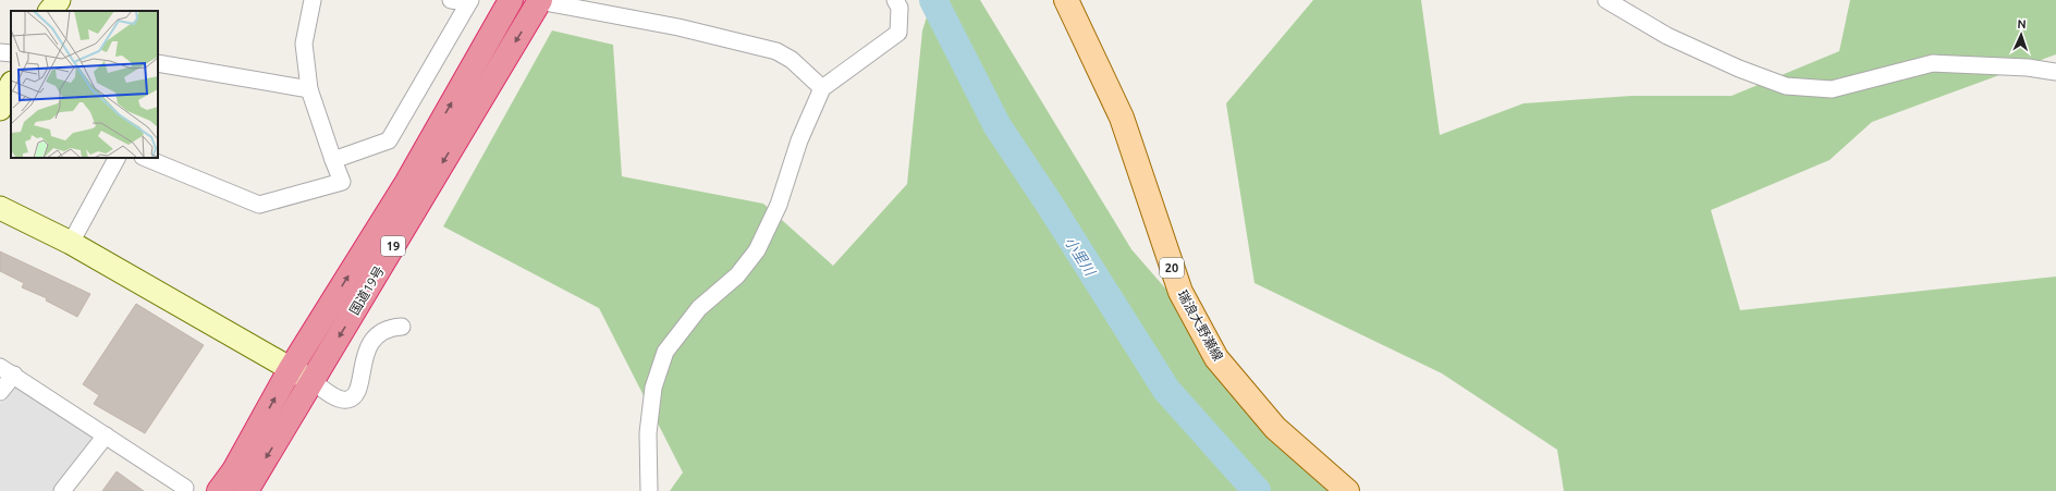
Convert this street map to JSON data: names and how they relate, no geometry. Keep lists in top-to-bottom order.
{
  "streets": {
    "highway": ["19", "国道19号"],
    "main road": ["20", "瑞浪大野瀬線"]
  },
  "water": ["小里川"],
  "north": "top"
}
